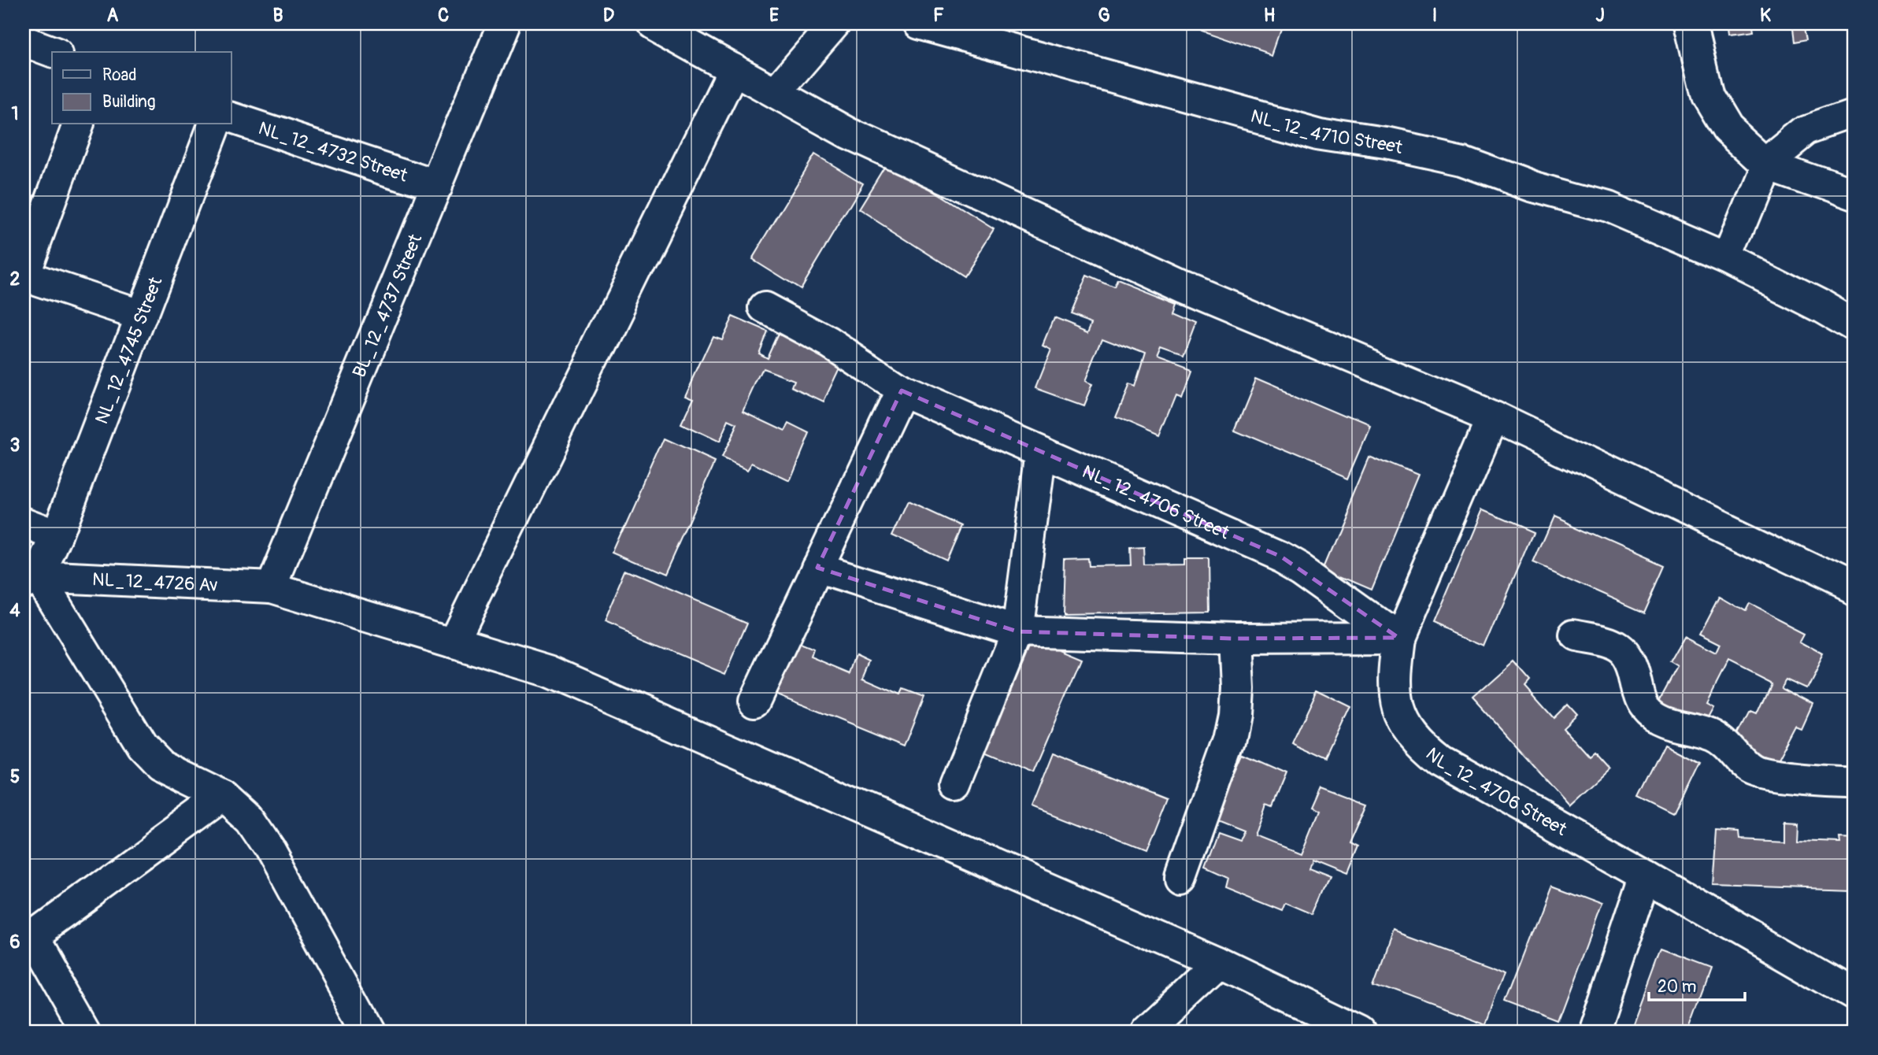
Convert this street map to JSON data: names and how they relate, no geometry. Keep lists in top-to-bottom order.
{
  "streets": {
    "street": [
      "NL_12_4710 Street",
      "NL_12_4732 Street",
      "BL_12_4737 Street",
      "NL_12_4745 Street",
      "NL_12_4706 Street",
      "NL_12_4726 Av"
    ]
  },
  "crossings": [
    ["NL_12_4732 Street", "BL_12_4737 Street"],
    ["BL_12_4737 Street", "NL_12_4726 Av"],
    ["NL_12_4745 Street", "NL_12_4726 Av"]
  ],
  "legend": ["Road", "Building"],
  "scale_bar": "20 m",
  "grid": {
    "columns": [
      "A",
      "B",
      "C",
      "D",
      "E",
      "F",
      "G",
      "H",
      "I",
      "J",
      "K"
    ],
    "rows": [
      "1",
      "2",
      "3",
      "4",
      "5",
      "6"
    ]
  }
}
